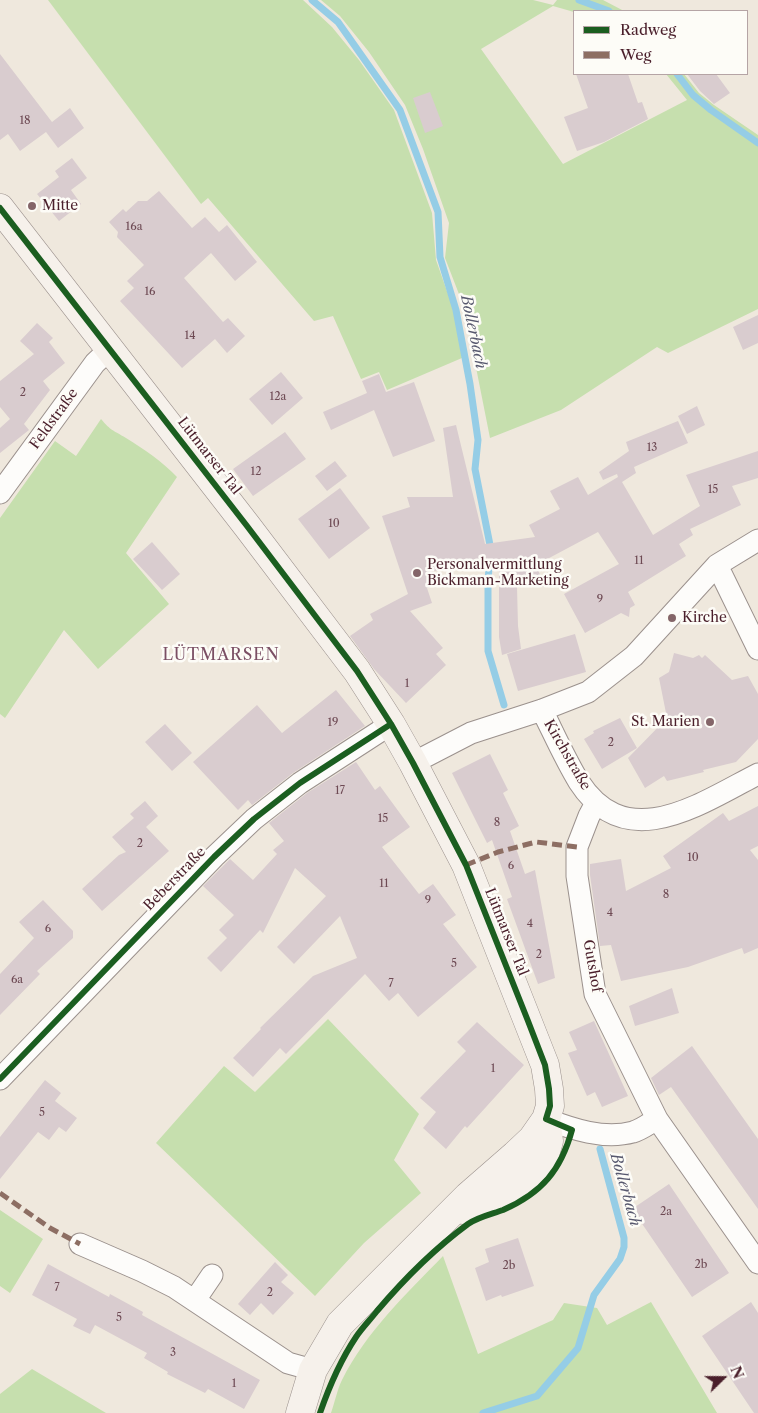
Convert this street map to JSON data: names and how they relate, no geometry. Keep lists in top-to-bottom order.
{
  "streets": {
    "main road": ["Lütmarser Tal"],
    "street": [
      "Feldstraße",
      "Kirchstraße",
      "Beberstraße",
      "Gutshof"
    ]
  },
  "crossings": [
    ["Feldstraße", "Lütmarser Tal"],
    ["Lütmarser Tal", "Kirchstraße"],
    ["Lütmarser Tal", "Beberstraße"],
    ["Kirchstraße", "Gutshof"]
  ],
  "districts": ["LÜTMARSEN"],
  "water": ["Bollerbach"],
  "places": [
    "Mitte",
    "Personalvermittlung Bickmann-Marketing",
    "Kirche",
    "St. Marien"
  ],
  "house_numbers": [
    "18",
    "16a",
    "16",
    "14",
    "2",
    "12a",
    "13",
    "12",
    "15",
    "10",
    "11",
    "9",
    "1",
    "19",
    "2",
    "17",
    "15",
    "8",
    "2",
    "10",
    "6",
    "11",
    "8",
    "9",
    "4",
    "4",
    "6",
    "2",
    "5",
    "6a",
    "7",
    "1",
    "5",
    "2a",
    "2b",
    "2b",
    "7",
    "2",
    "5",
    "3",
    "1"
  ],
  "legend": ["Radweg", "Weg"],
  "north": "right"
}
